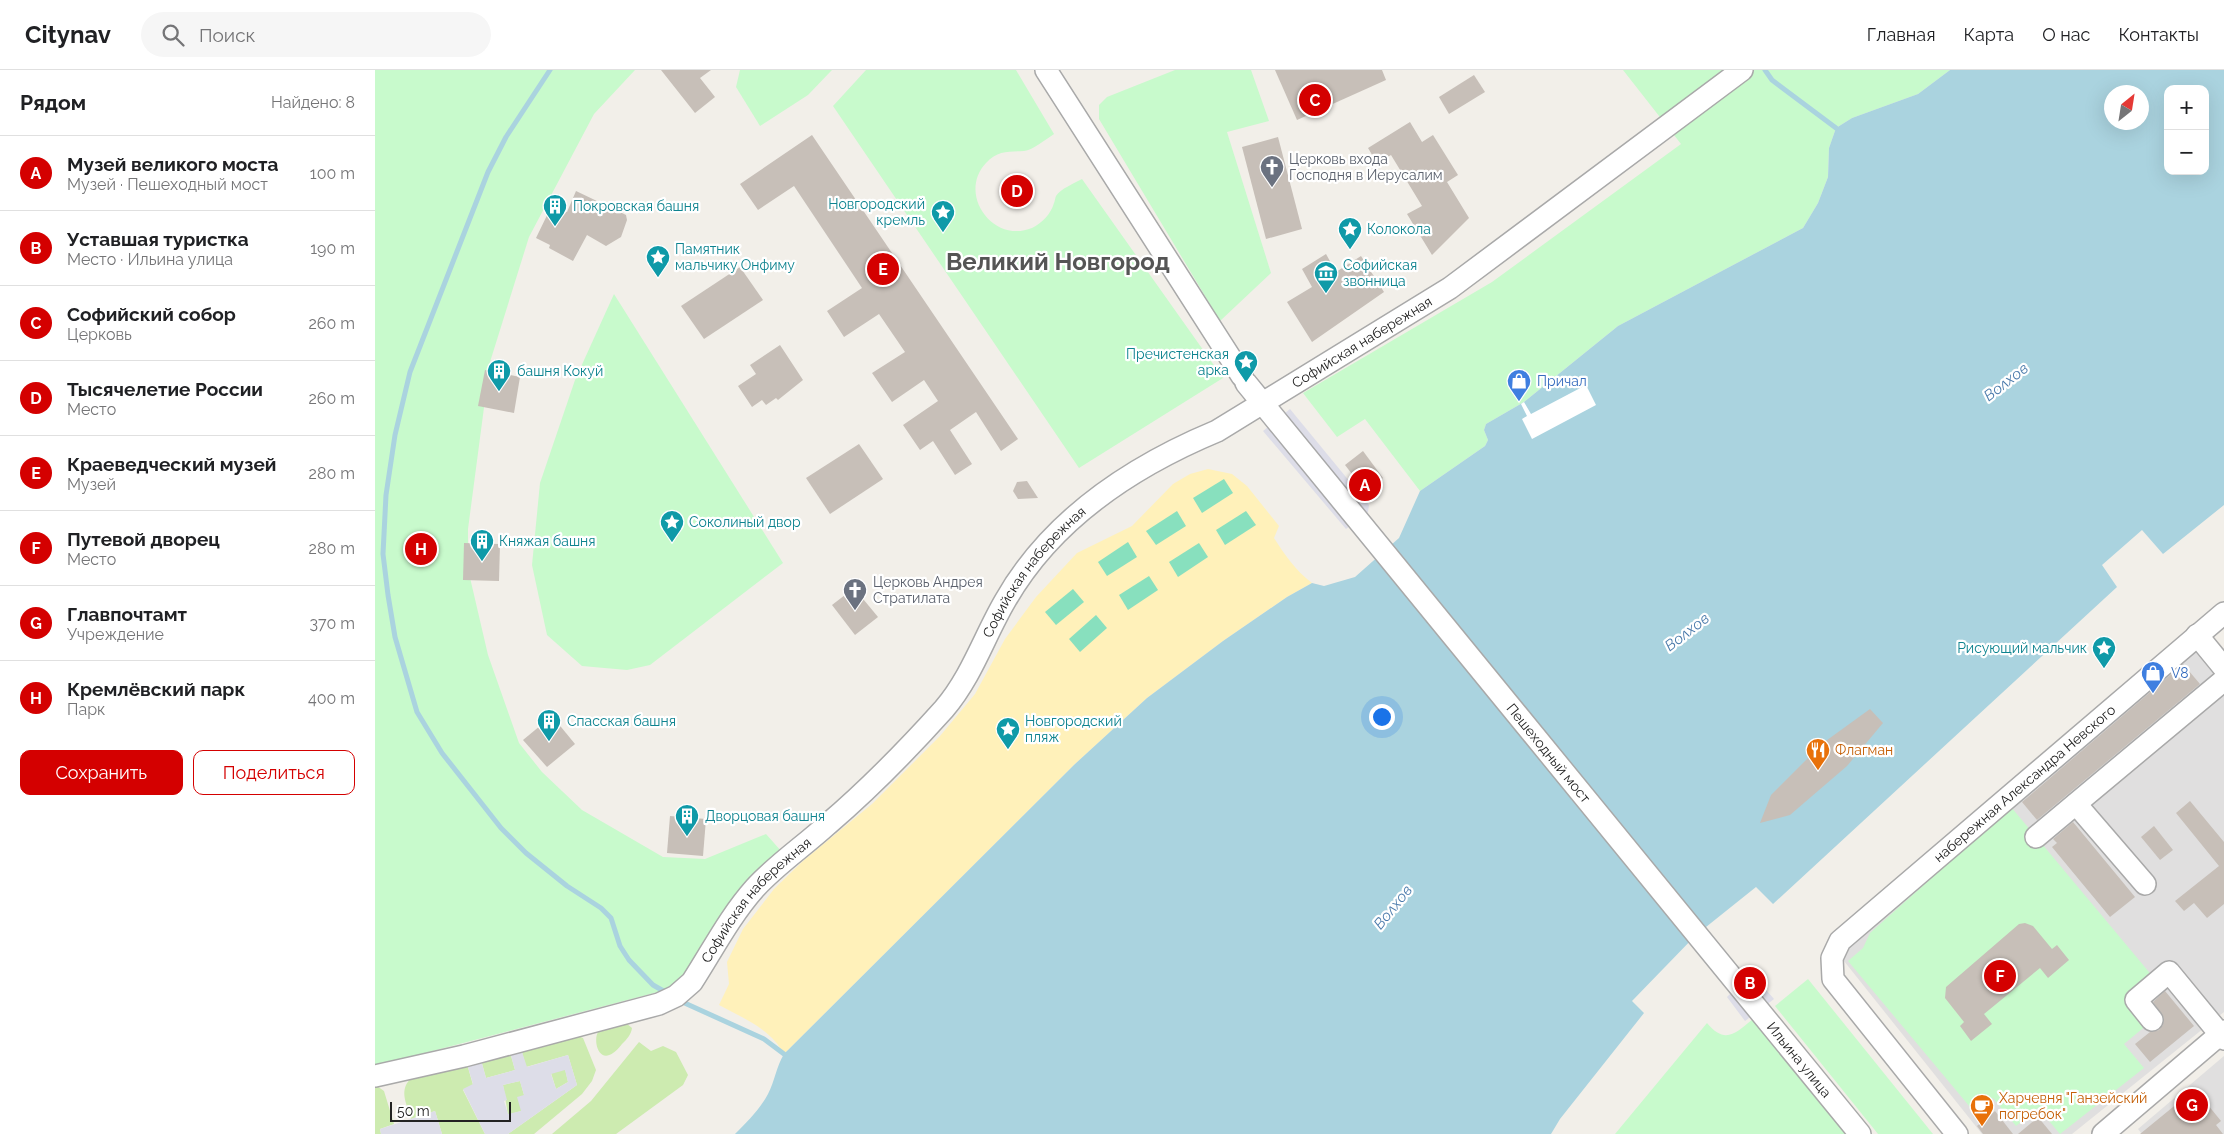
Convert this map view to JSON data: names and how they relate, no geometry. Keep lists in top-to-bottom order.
{
  "streets": {
    "street": [
      "Софийская набережная",
      "Пешеходный мост",
      "набережная Александра Невского",
      "Ильина улица"
    ]
  },
  "crossings": [
    ["Софийская набережная", "Пешеходный мост"],
    ["Пешеходный мост", "Ильина улица"]
  ],
  "districts": ["Великий Новгород"],
  "water": ["Волхов"],
  "places": {
    "church": ["Церковь входа Господня в Иерусалим", "Церковь Андрея Стратилата"],
    "building": [
      "Покровская башня",
      "башня Кокуй",
      "Княжая башня",
      "Спасская башня",
      "Дворцовая башня"
    ],
    "place": [
      "Новгородский кремль",
      "Колокола",
      "Памятник мальчику Онфиму",
      "Пречистенская арка",
      "Соколиный двор",
      "Рисующий мальчик",
      "Новгородский пляж"
    ],
    "museum": ["Софийская звонница"],
    "shop": ["Причал", "V8"],
    "restaurant": ["Флагман"],
    "cafe": ["Харчевня \"Ганзейский погребок\""]
  },
  "scale_bar": "50 m",
  "north": "top right",
  "page": {
    "header": "Citynav",
    "search": "Поиск",
    "nav": [
      "Главная",
      "Карта",
      "О нас",
      "Контакты"
    ],
    "heading": ["Рядом", "Найдено: 8"],
    "pins": [
      "C",
      "D",
      "E",
      "A",
      "H",
      "F",
      "B",
      "G"
    ],
    "map_buttons": ["+", "−"],
    "list": [
      {
        "mark": "A",
        "name": "Музей великого моста",
        "note": "Музей · Пешеходный мост",
        "value": "100 m"
      },
      {
        "mark": "B",
        "name": "Уставшая туристка",
        "note": "Место · Ильина улица",
        "value": "190 m"
      },
      {
        "mark": "C",
        "name": "Софийский собор",
        "note": "Церковь",
        "value": "260 m"
      },
      {
        "mark": "D",
        "name": "Тысячелетие России",
        "note": "Место",
        "value": "260 m"
      },
      {
        "mark": "E",
        "name": "Краеведческий музей",
        "note": "Музей",
        "value": "280 m"
      },
      {
        "mark": "F",
        "name": "Путевой дворец",
        "note": "Место",
        "value": "280 m"
      },
      {
        "mark": "G",
        "name": "Главпочтамт",
        "note": "Учреждение",
        "value": "370 m"
      },
      {
        "mark": "H",
        "name": "Кремлёвский парк",
        "note": "Парк",
        "value": "400 m"
      }
    ],
    "buttons": ["Сохранить", "Поделиться"],
    "scale": "50 m"
  }
}
